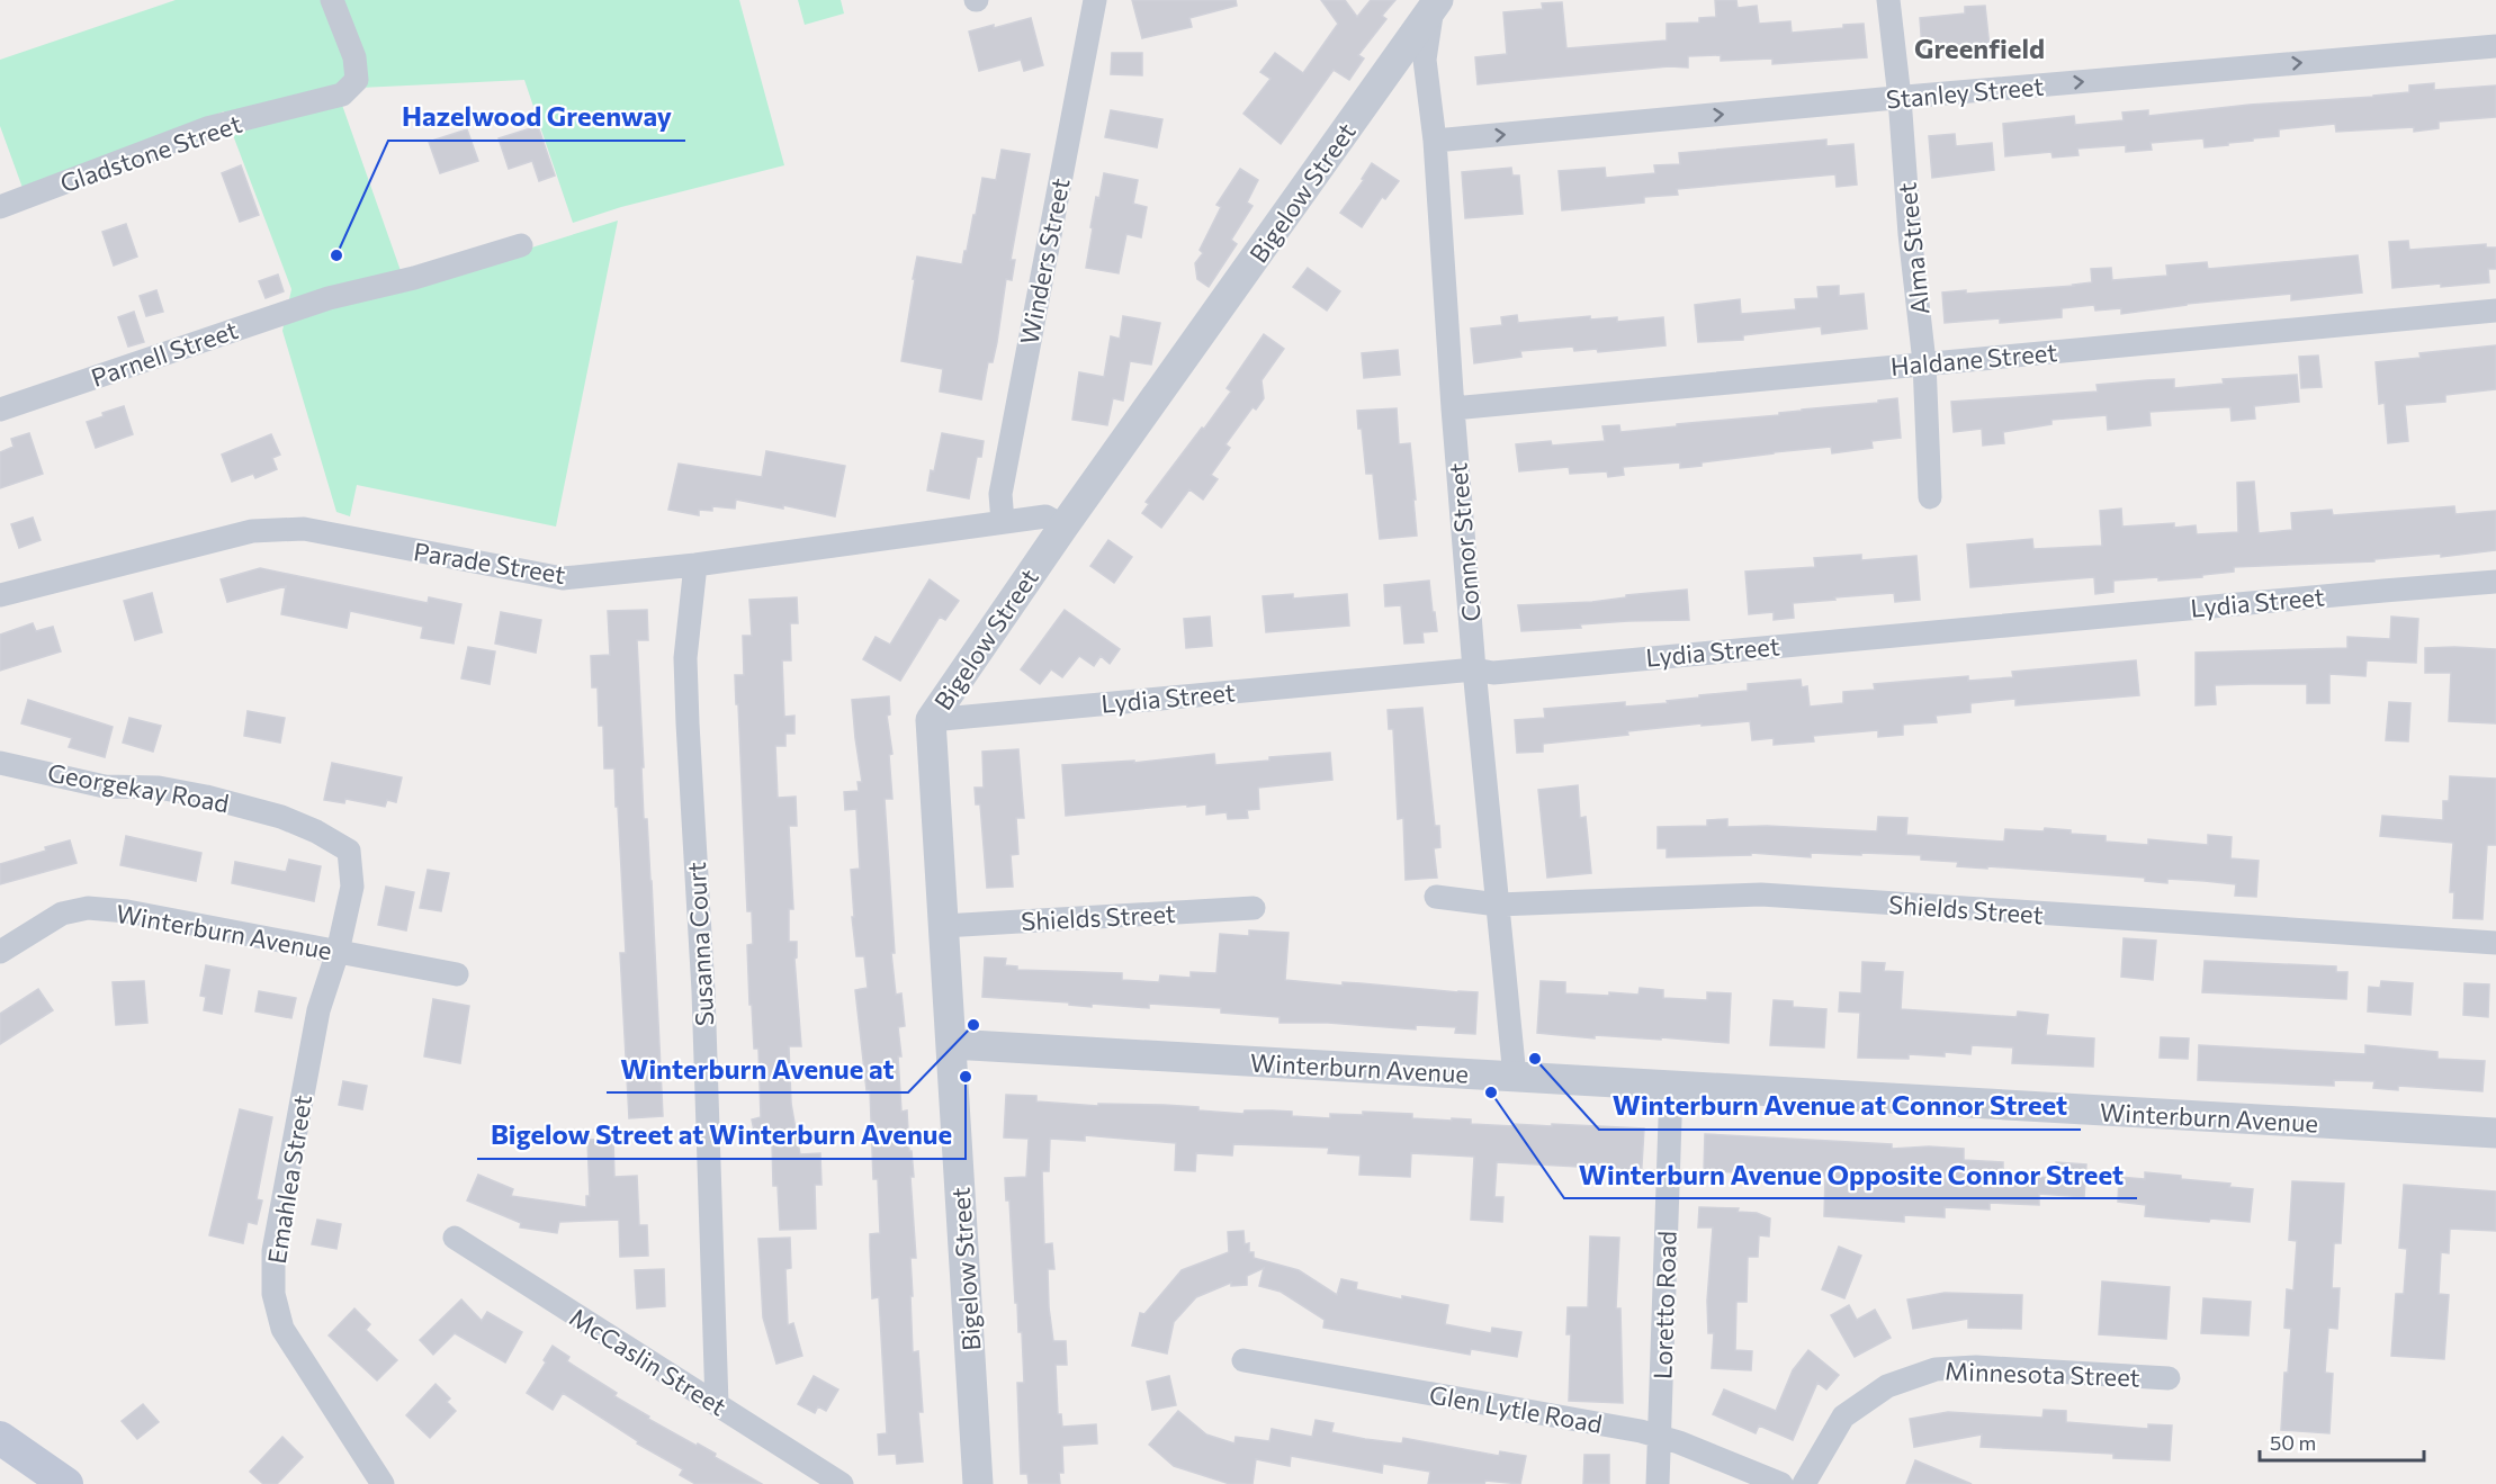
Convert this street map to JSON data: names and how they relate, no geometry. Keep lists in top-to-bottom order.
{
  "streets": {
    "street": [
      "Stanley Street",
      "Gladstone Street",
      "Bigelow Street",
      "Alma Street",
      "Winders Street",
      "Parnell Street",
      "Haldane Street",
      "Connor Street",
      "Parade Street",
      "Lydia Street",
      "Georgekay Road",
      "Shields Street",
      "Winterburn Avenue",
      "Susanna Court",
      "Emahlea Street",
      "Loretto Road",
      "McCaslin Street",
      "Minnesota Street",
      "Glen Lytle Road"
    ]
  },
  "crossings": [
    ["Stanley Street", "Alma Street"],
    ["Stanley Street", "Connor Street"],
    ["Bigelow Street", "Connor Street"],
    ["Bigelow Street", "Parade Street"],
    ["Bigelow Street", "Lydia Street"],
    ["Bigelow Street", "Shields Street"],
    ["Bigelow Street", "Winterburn Avenue"],
    ["Alma Street", "Haldane Street"],
    ["Winders Street", "Parade Street"],
    ["Haldane Street", "Connor Street"],
    ["Connor Street", "Lydia Street"],
    ["Connor Street", "Shields Street"],
    ["Connor Street", "Winterburn Avenue"],
    ["Parade Street", "Susanna Court"],
    ["Georgekay Road", "Emahlea Street"],
    ["Winterburn Avenue", "Emahlea Street"],
    ["Winterburn Avenue", "Loretto Road"],
    ["Susanna Court", "McCaslin Street"],
    ["Loretto Road", "Glen Lytle Road"]
  ],
  "one_way": ["Stanley Street"],
  "districts": ["Greenfield"],
  "places": [
    "Hazelwood Greenway",
    "Winterburn Avenue at",
    "Winterburn Avenue at Connor Street",
    "Bigelow Street at Winterburn Avenue",
    "Winterburn Avenue Opposite Connor Street"
  ],
  "scale_bar": "50 m"
}
